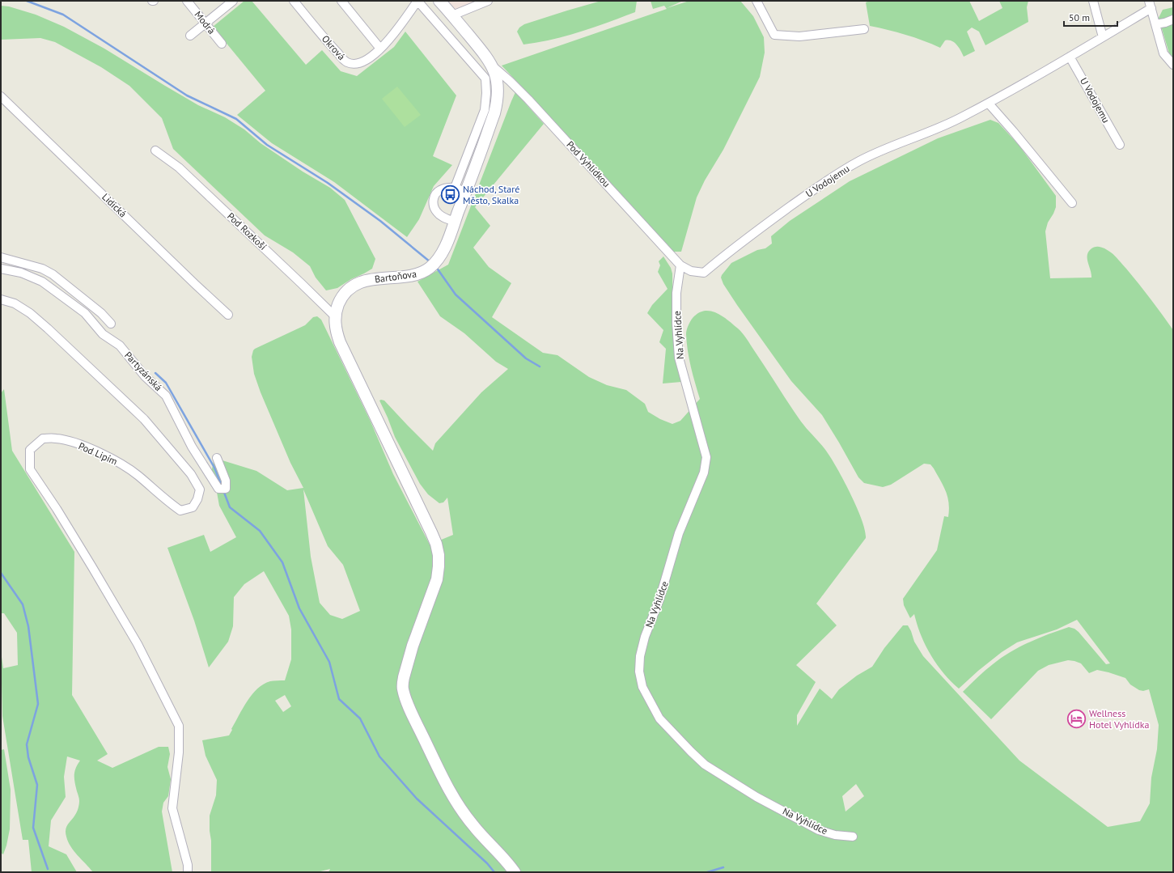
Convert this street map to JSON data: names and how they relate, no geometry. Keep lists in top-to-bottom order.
{
  "streets": {
    "street": [
      "Modrá",
      "Okrová",
      "U Vodojemu",
      "Pod Vyhlídkou",
      "Lidická",
      "Pod Rozkoší",
      "Bartoňova",
      "Na Vyhlídce",
      "Partyzánská",
      "Pod Lipím"
    ]
  },
  "crossings": [
    ["U Vodojemu", "Pod Vyhlídkou"],
    ["U Vodojemu", "Na Vyhlídce"],
    ["Pod Vyhlídkou", "Bartoňova"],
    ["Pod Vyhlídkou", "Na Vyhlídce"],
    ["Pod Rozkoší", "Bartoňova"]
  ],
  "places": {
    "bus stop": ["Náchod, Staré Město, Skalka"],
    "hotel": ["Wellness Hotel Vyhlídka"]
  },
  "scale_bar": "50 m"
}
